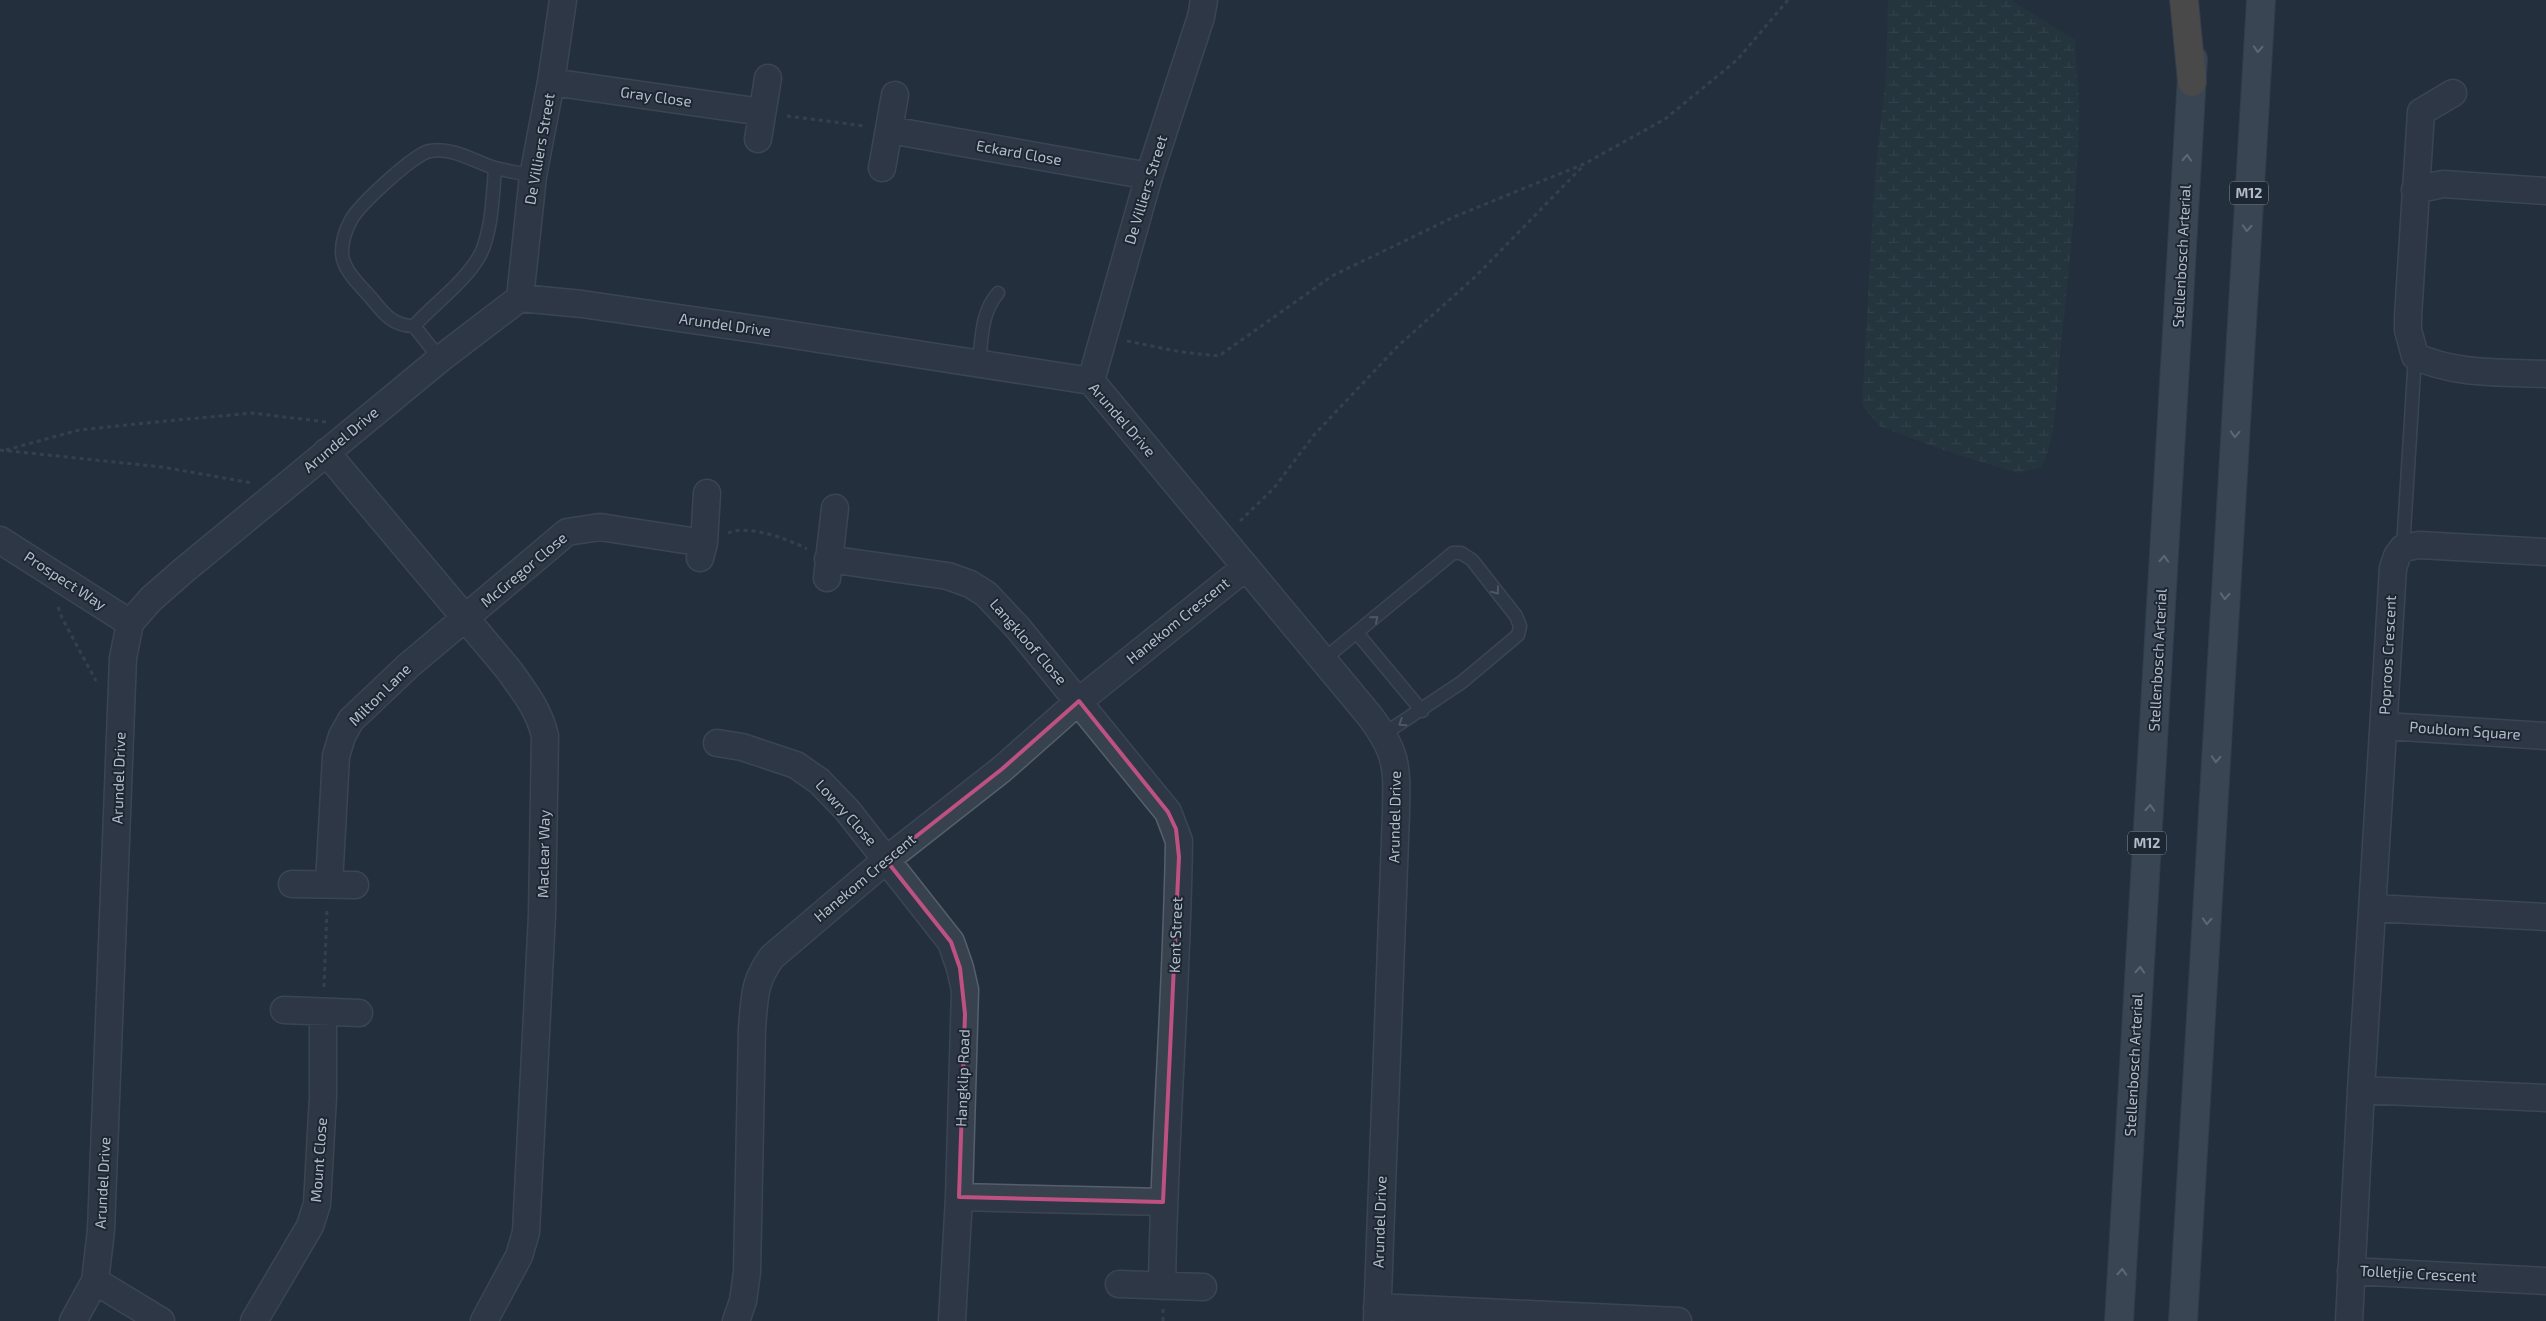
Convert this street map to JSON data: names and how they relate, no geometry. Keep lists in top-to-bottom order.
{
  "streets": {
    "main road": ["M12", "Stellenbosch Arterial"],
    "street": [
      "Gray Close",
      "De Villiers Street",
      "Eckard Close",
      "Arundel Drive",
      "McGregor Close",
      "Prospect Way",
      "Hanekom Crescent",
      "Langkloof Close",
      "Poproos Crescent",
      "Milton Lane",
      "Poublom Square",
      "Lowry Close",
      "Maclear Way",
      "Kent Street",
      "Hangklip Road",
      "Mount Close",
      "Tolletjie Crescent"
    ]
  },
  "crossings": [
    ["Gray Close", "De Villiers Street"],
    ["De Villiers Street", "Eckard Close"],
    ["De Villiers Street", "Arundel Drive"],
    ["Arundel Drive", "Prospect Way"],
    ["Arundel Drive", "Hanekom Crescent"],
    ["Arundel Drive", "Maclear Way"],
    ["McGregor Close", "Milton Lane"],
    ["McGregor Close", "Maclear Way"],
    ["Hanekom Crescent", "Langkloof Close"],
    ["Hanekom Crescent", "Lowry Close"],
    ["Hanekom Crescent", "Kent Street"],
    ["Hanekom Crescent", "Hangklip Road"],
    ["Langkloof Close", "Kent Street"],
    ["Poproos Crescent", "Poublom Square"],
    ["Poproos Crescent", "Tolletjie Crescent"],
    ["Milton Lane", "Maclear Way"],
    ["Lowry Close", "Hangklip Road"]
  ]
}
